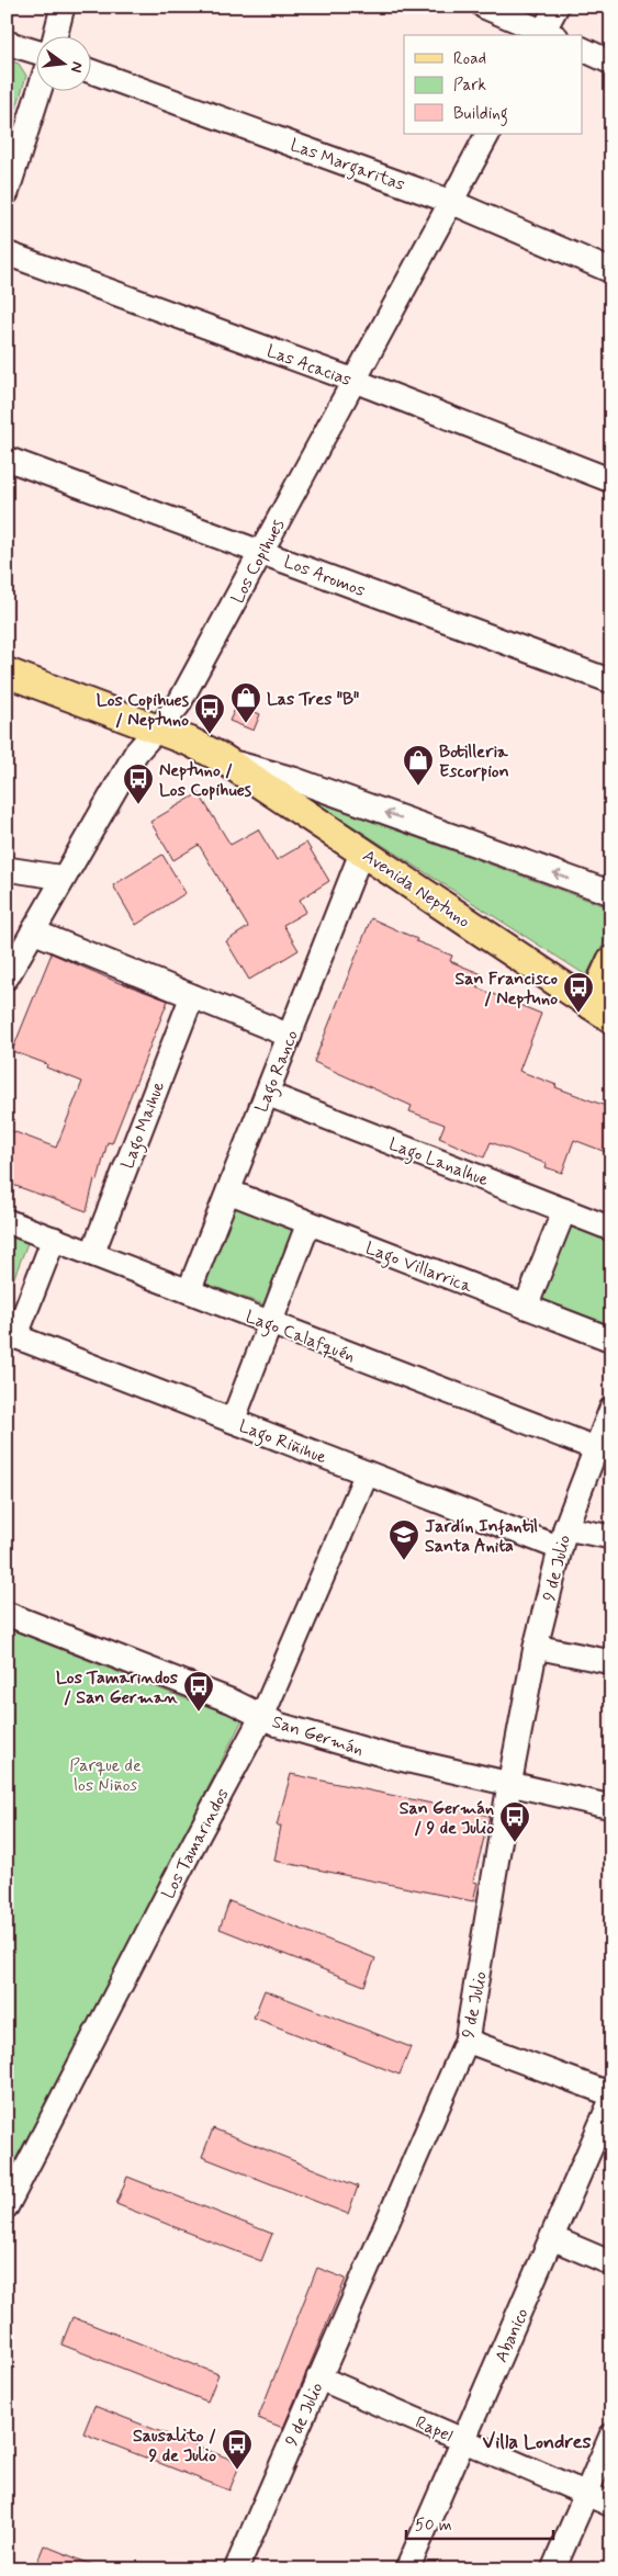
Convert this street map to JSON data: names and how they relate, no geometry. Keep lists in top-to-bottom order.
{
  "streets": {
    "main road": ["Avenida Neptuno"],
    "street": [
      "Las Margaritas",
      "Las Acacias",
      "Los Copihues",
      "Los Aromos",
      "Lago Ranco",
      "Lago Maihue",
      "Lago Lanalhue",
      "Lago Villarrica",
      "Lago Calafquén",
      "Lago Riñihue",
      "9 de Julio",
      "San Germán",
      "Los Tamarindos",
      "Abanico",
      "Rapel"
    ]
  },
  "crossings": [
    ["Las Margaritas", "Los Copihues"],
    ["Las Acacias", "Los Copihues"],
    ["Los Copihues", "Los Aromos"],
    ["Los Copihues", "Avenida Neptuno"],
    ["Avenida Neptuno", "Lago Ranco"],
    ["Lago Ranco", "Lago Lanalhue"],
    ["Lago Ranco", "Lago Villarrica"],
    ["Lago Ranco", "Lago Calafquén"],
    ["Lago Maihue", "Lago Calafquén"],
    ["Lago Calafquén", "9 de Julio"],
    ["Lago Riñihue", "9 de Julio"],
    ["Lago Riñihue", "Los Tamarindos"],
    ["9 de Julio", "San Germán"],
    ["9 de Julio", "Rapel"],
    ["San Germán", "Los Tamarindos"],
    ["Abanico", "Rapel"]
  ],
  "districts": ["Villa Londres"],
  "parks": ["Parque de los Niños"],
  "places": {
    "shop": ["Las Tres \"B\"", "Botilleria Escorpion"],
    "bus stop": [
      "Los Copihues / Neptuno",
      "Neptuno / Los Copihues",
      "San Francisco / Neptuno",
      "Los Tamarindos / San German",
      "San Germán / 9 de Julio",
      "Sausalito / 9 de Julio"
    ],
    "school or university": ["Jardín Infantil Santa Anita"]
  },
  "legend": ["Road", "Park", "Building"],
  "scale_bar": "50 m",
  "north": "right"
}
